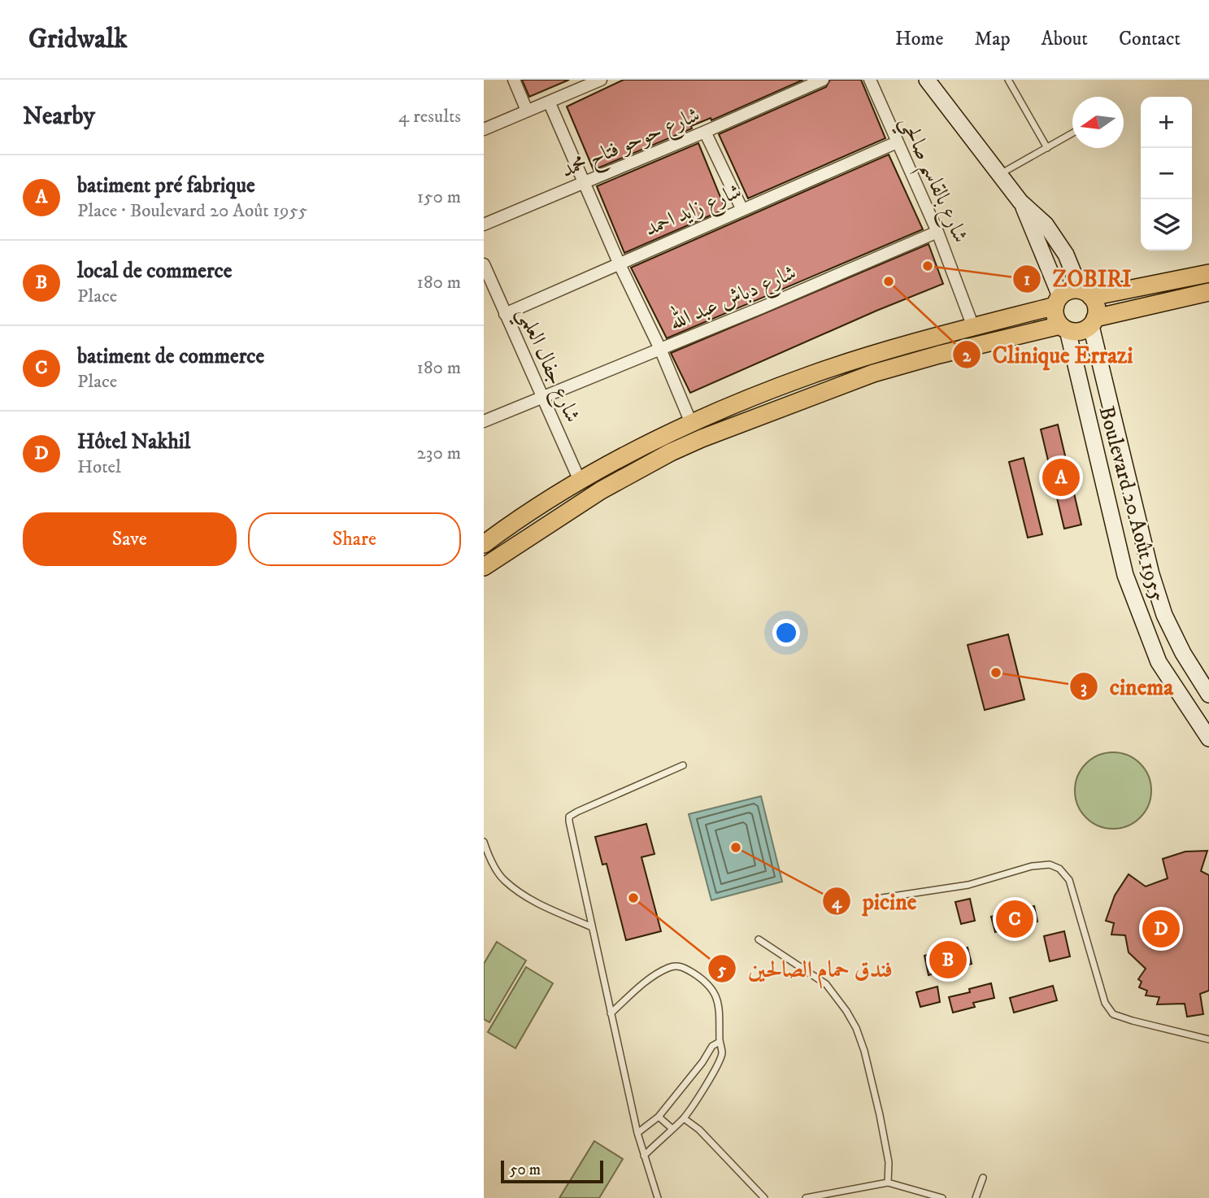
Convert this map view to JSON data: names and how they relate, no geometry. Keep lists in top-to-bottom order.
{
  "streets": {
    "street": [
      "شارع حوحو فتاح محمد",
      "شارع بالقاسم صالحي",
      "شارع زايد احمد",
      "شارع دباش عبد الله",
      "شارع جفال العلمي",
      "Boulevard 20 Août 1955"
    ]
  },
  "crossings": [
    ["شارع بالقاسم صالحي", "شارع زايد احمد"],
    ["شارع بالقاسم صالحي", "شارع دباش عبد الله"],
    ["شارع زايد احمد", "شارع جفال العلمي"],
    ["شارع دباش عبد الله", "شارع جفال العلمي"]
  ],
  "places": [
    "ZOBIRI",
    "Clinique Errazi",
    "cinema",
    "picine",
    "فندق حمام الصالحين"
  ],
  "scale_bar": "50 m",
  "north": "left",
  "page": {
    "header": "Gridwalk",
    "nav": [
      "Home",
      "Map",
      "About",
      "Contact"
    ],
    "heading": ["Nearby", "4 results"],
    "map_buttons": ["+", "−"],
    "list": [
      {
        "mark": "A",
        "name": "batiment pré fabrique",
        "note": "Place · Boulevard 20 Août 1955",
        "value": "150 m"
      },
      {
        "mark": "B",
        "name": "local de commerce",
        "note": "Place",
        "value": "180 m"
      },
      {
        "mark": "C",
        "name": "batiment de commerce",
        "note": "Place",
        "value": "180 m"
      },
      {
        "mark": "D",
        "name": "Hôtel Nakhil",
        "note": "Hotel",
        "value": "230 m"
      }
    ],
    "pins": [
      "A",
      "C",
      "D",
      "B"
    ],
    "buttons": ["Save", "Share"],
    "scale": "50 m"
  }
}
